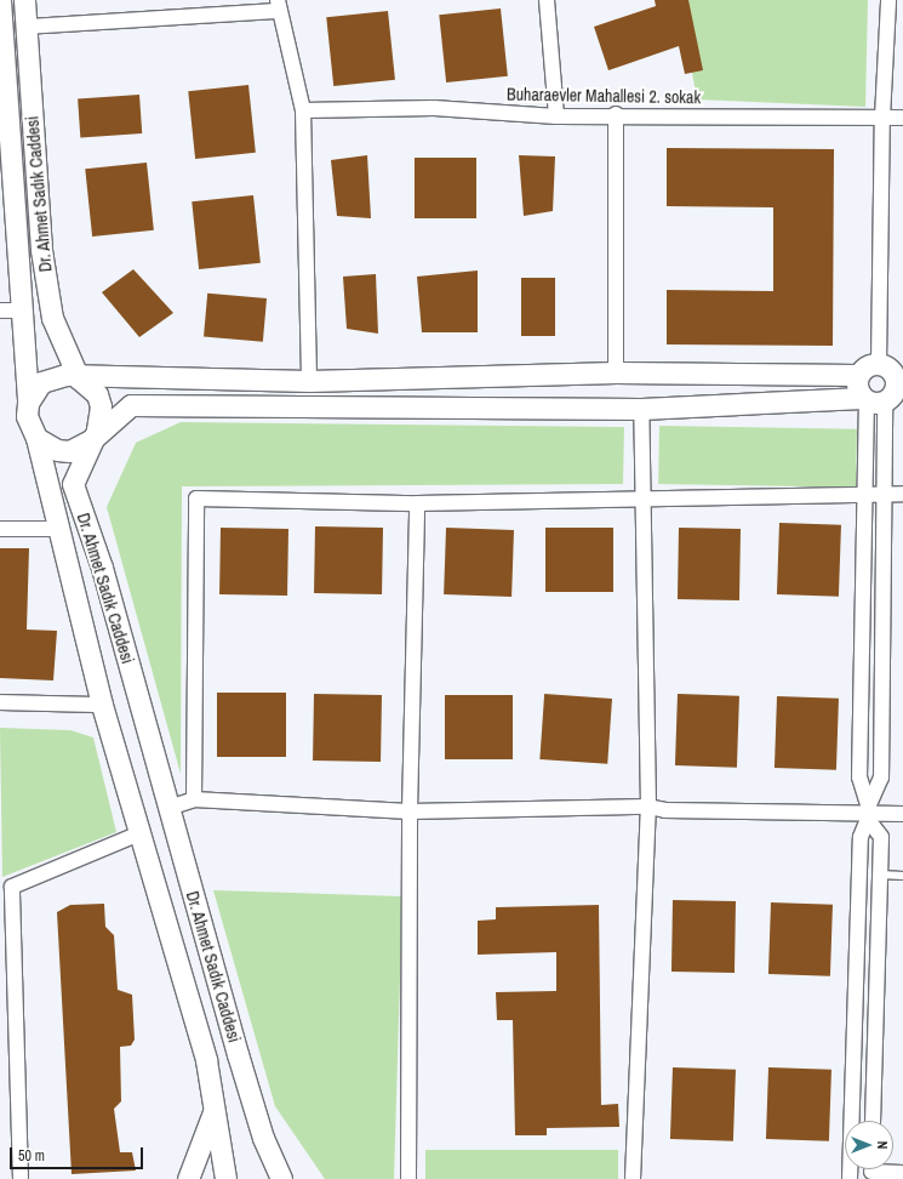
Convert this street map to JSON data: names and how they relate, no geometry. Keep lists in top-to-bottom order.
{
  "streets": {
    "street": ["Buharaevler Mahallesi 2. sokak", "Dr. Ahmet Sadık Caddesi"]
  },
  "scale_bar": "50 m",
  "north": "right"
}
